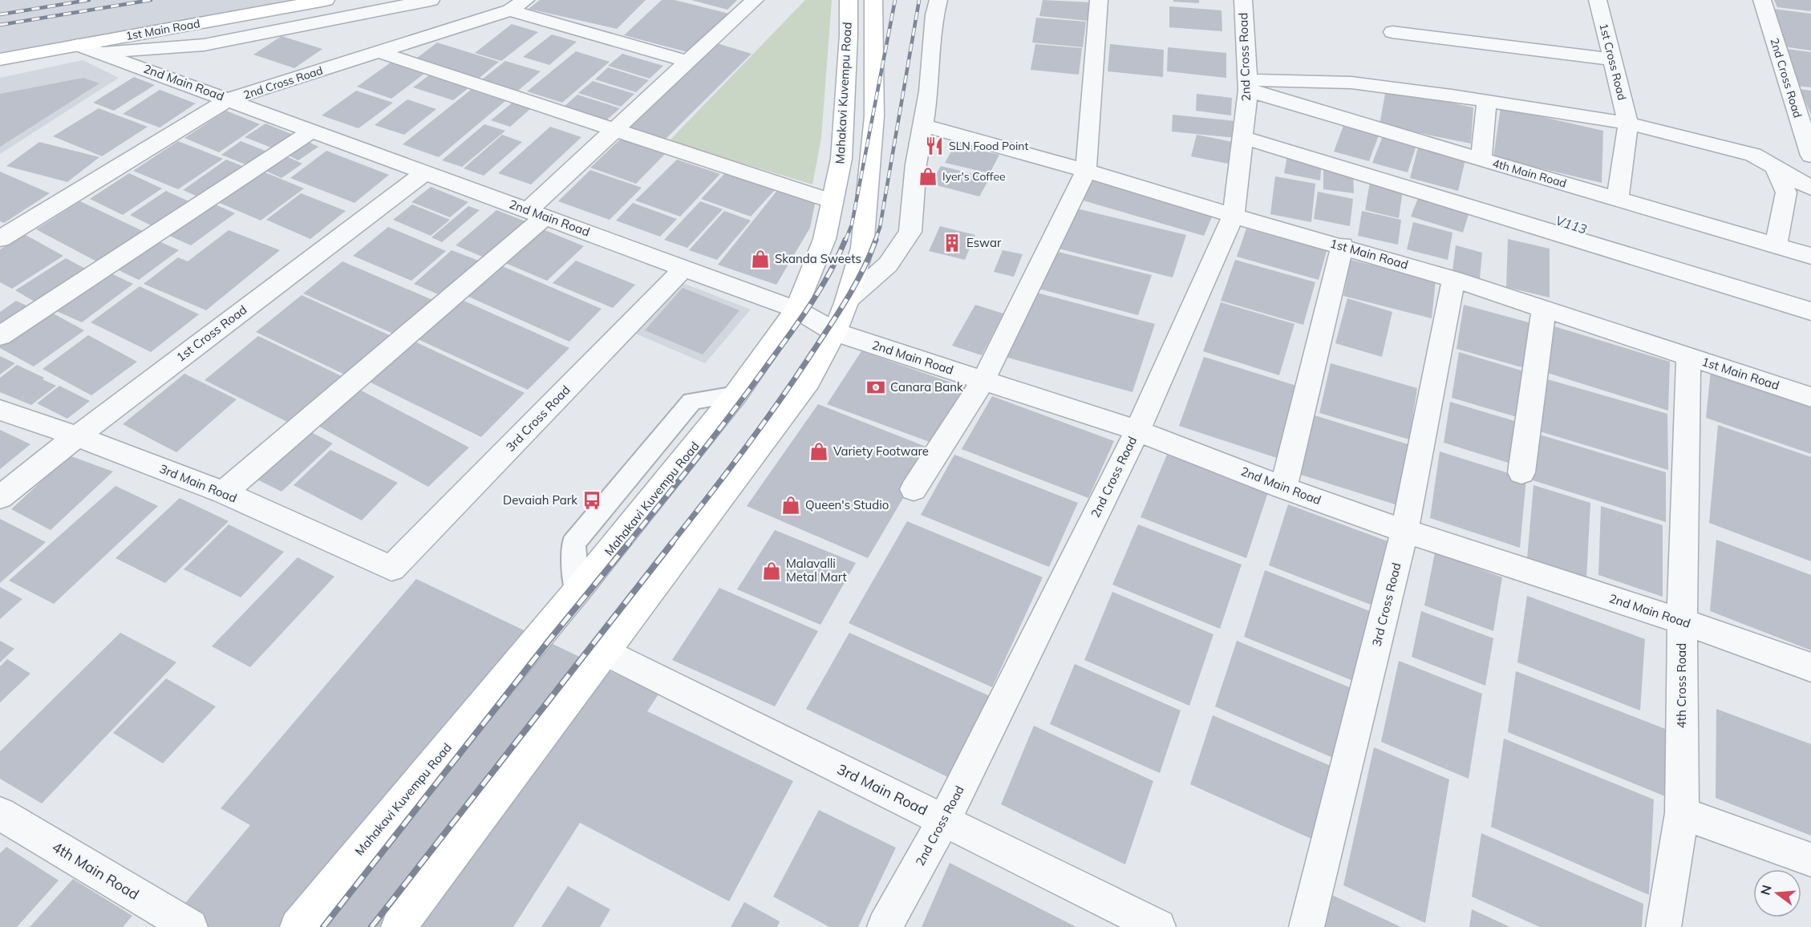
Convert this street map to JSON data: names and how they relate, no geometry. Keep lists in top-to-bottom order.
{
  "streets": {
    "main road": ["1st Main Road", "Mahakavi Kuvempu Road"],
    "street": [
      "2nd Cross Road",
      "1st Cross Road",
      "2nd Main Road",
      "4th Main Road",
      "3rd Cross Road",
      "3rd Main Road",
      "4th Cross Road"
    ]
  },
  "crossings": [
    ["1st Main Road", "2nd Cross Road"],
    ["1st Main Road", "2nd Main Road"],
    ["1st Main Road", "3rd Cross Road"],
    ["1st Main Road", "4th Cross Road"],
    ["2nd Cross Road", "2nd Main Road"],
    ["2nd Cross Road", "4th Main Road"],
    ["2nd Cross Road", "3rd Main Road"],
    ["1st Cross Road", "2nd Main Road"],
    ["1st Cross Road", "3rd Main Road"],
    ["2nd Main Road", "Mahakavi Kuvempu Road"],
    ["2nd Main Road", "3rd Cross Road"],
    ["2nd Main Road", "4th Cross Road"],
    ["3rd Cross Road", "3rd Main Road"]
  ],
  "water": ["V113"],
  "places": {
    "restaurant": ["SLN Food Point"],
    "shop": [
      "Iyer's Coffee",
      "Skanda Sweets",
      "Variety Footware",
      "Queen's Studio",
      "Malavalli Metal Mart"
    ],
    "building": ["Eswar"],
    "bank": ["Canara Bank"],
    "bus stop": ["Devaiah Park"]
  },
  "north": "left"
}
